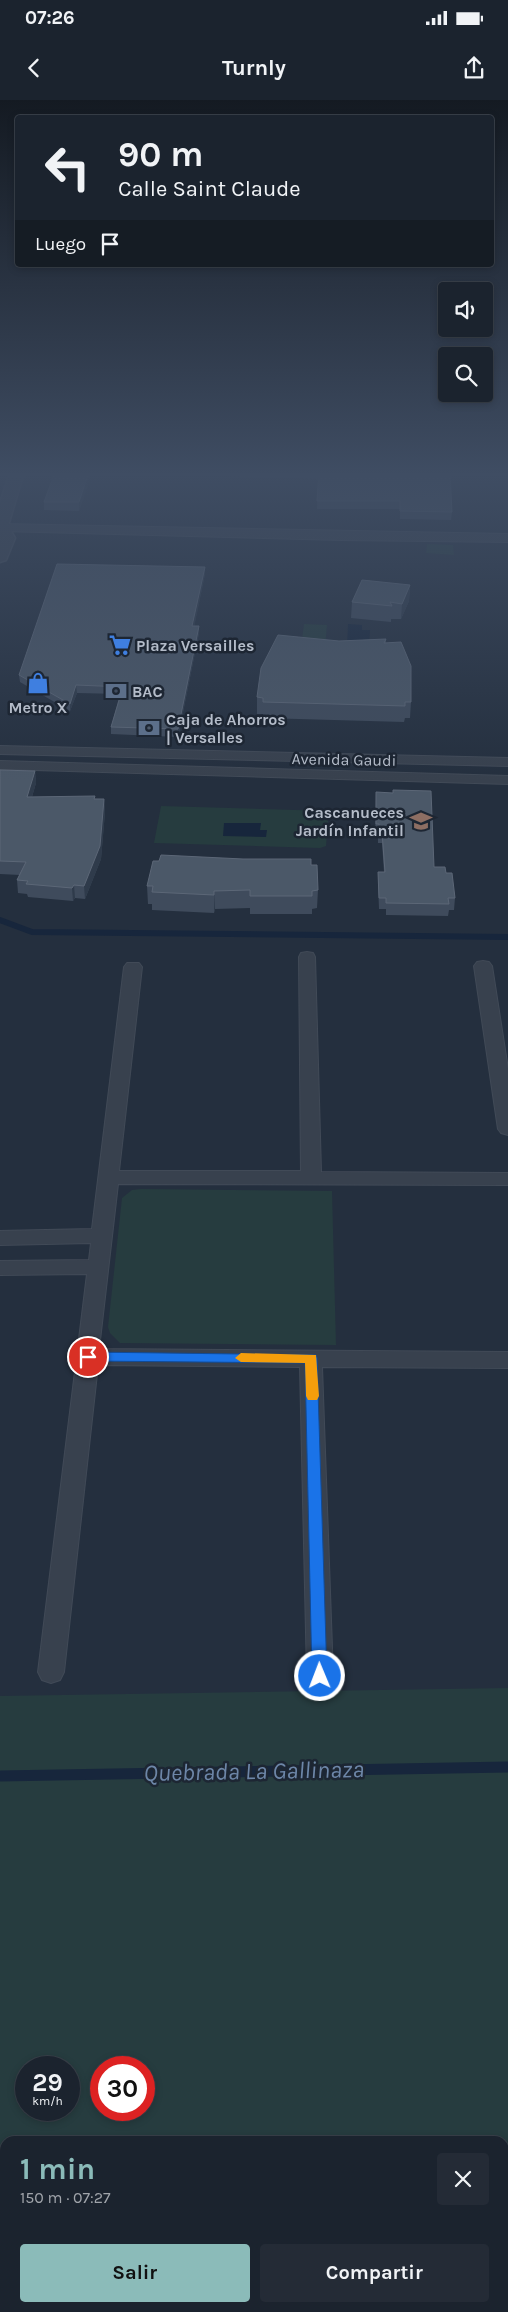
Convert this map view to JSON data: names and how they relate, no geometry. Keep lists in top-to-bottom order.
{
  "streets": {
    "street": ["Avenida Gaudi"]
  },
  "water": ["Quebrada La Gallinaza"],
  "places": {
    "supermarket": ["Plaza Versailles"],
    "shop": ["Metro X"],
    "bank": ["BAC", "Caja de Ahorros | Versalles"],
    "school or university": ["Cascanueces Jardín Infantil"]
  },
  "page": {
    "status": "07:26",
    "header": "Turnly",
    "turn": ["90 m", "Calle Saint Claude"],
    "then": "Luego",
    "speed": "29 km/h",
    "limit": "30",
    "heading": ["1 min", "150 m · 07:27"],
    "buttons": ["Salir", "Compartir"]
  }
}
